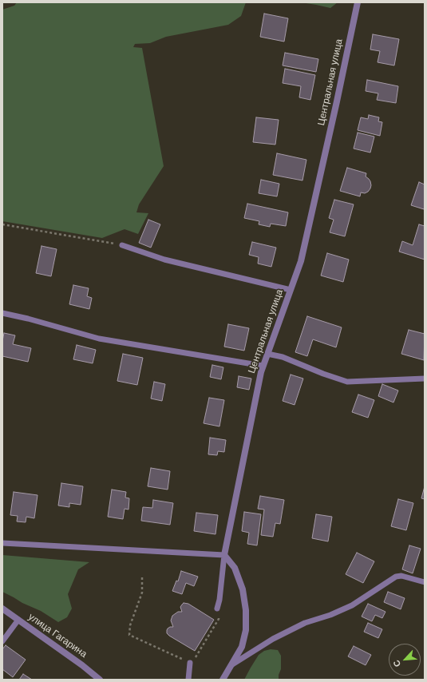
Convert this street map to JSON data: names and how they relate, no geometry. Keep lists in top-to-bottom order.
{
  "streets": {
    "street": ["Центральная улица", "улица Гагарина"]
  },
  "north": "bottom left"
}
